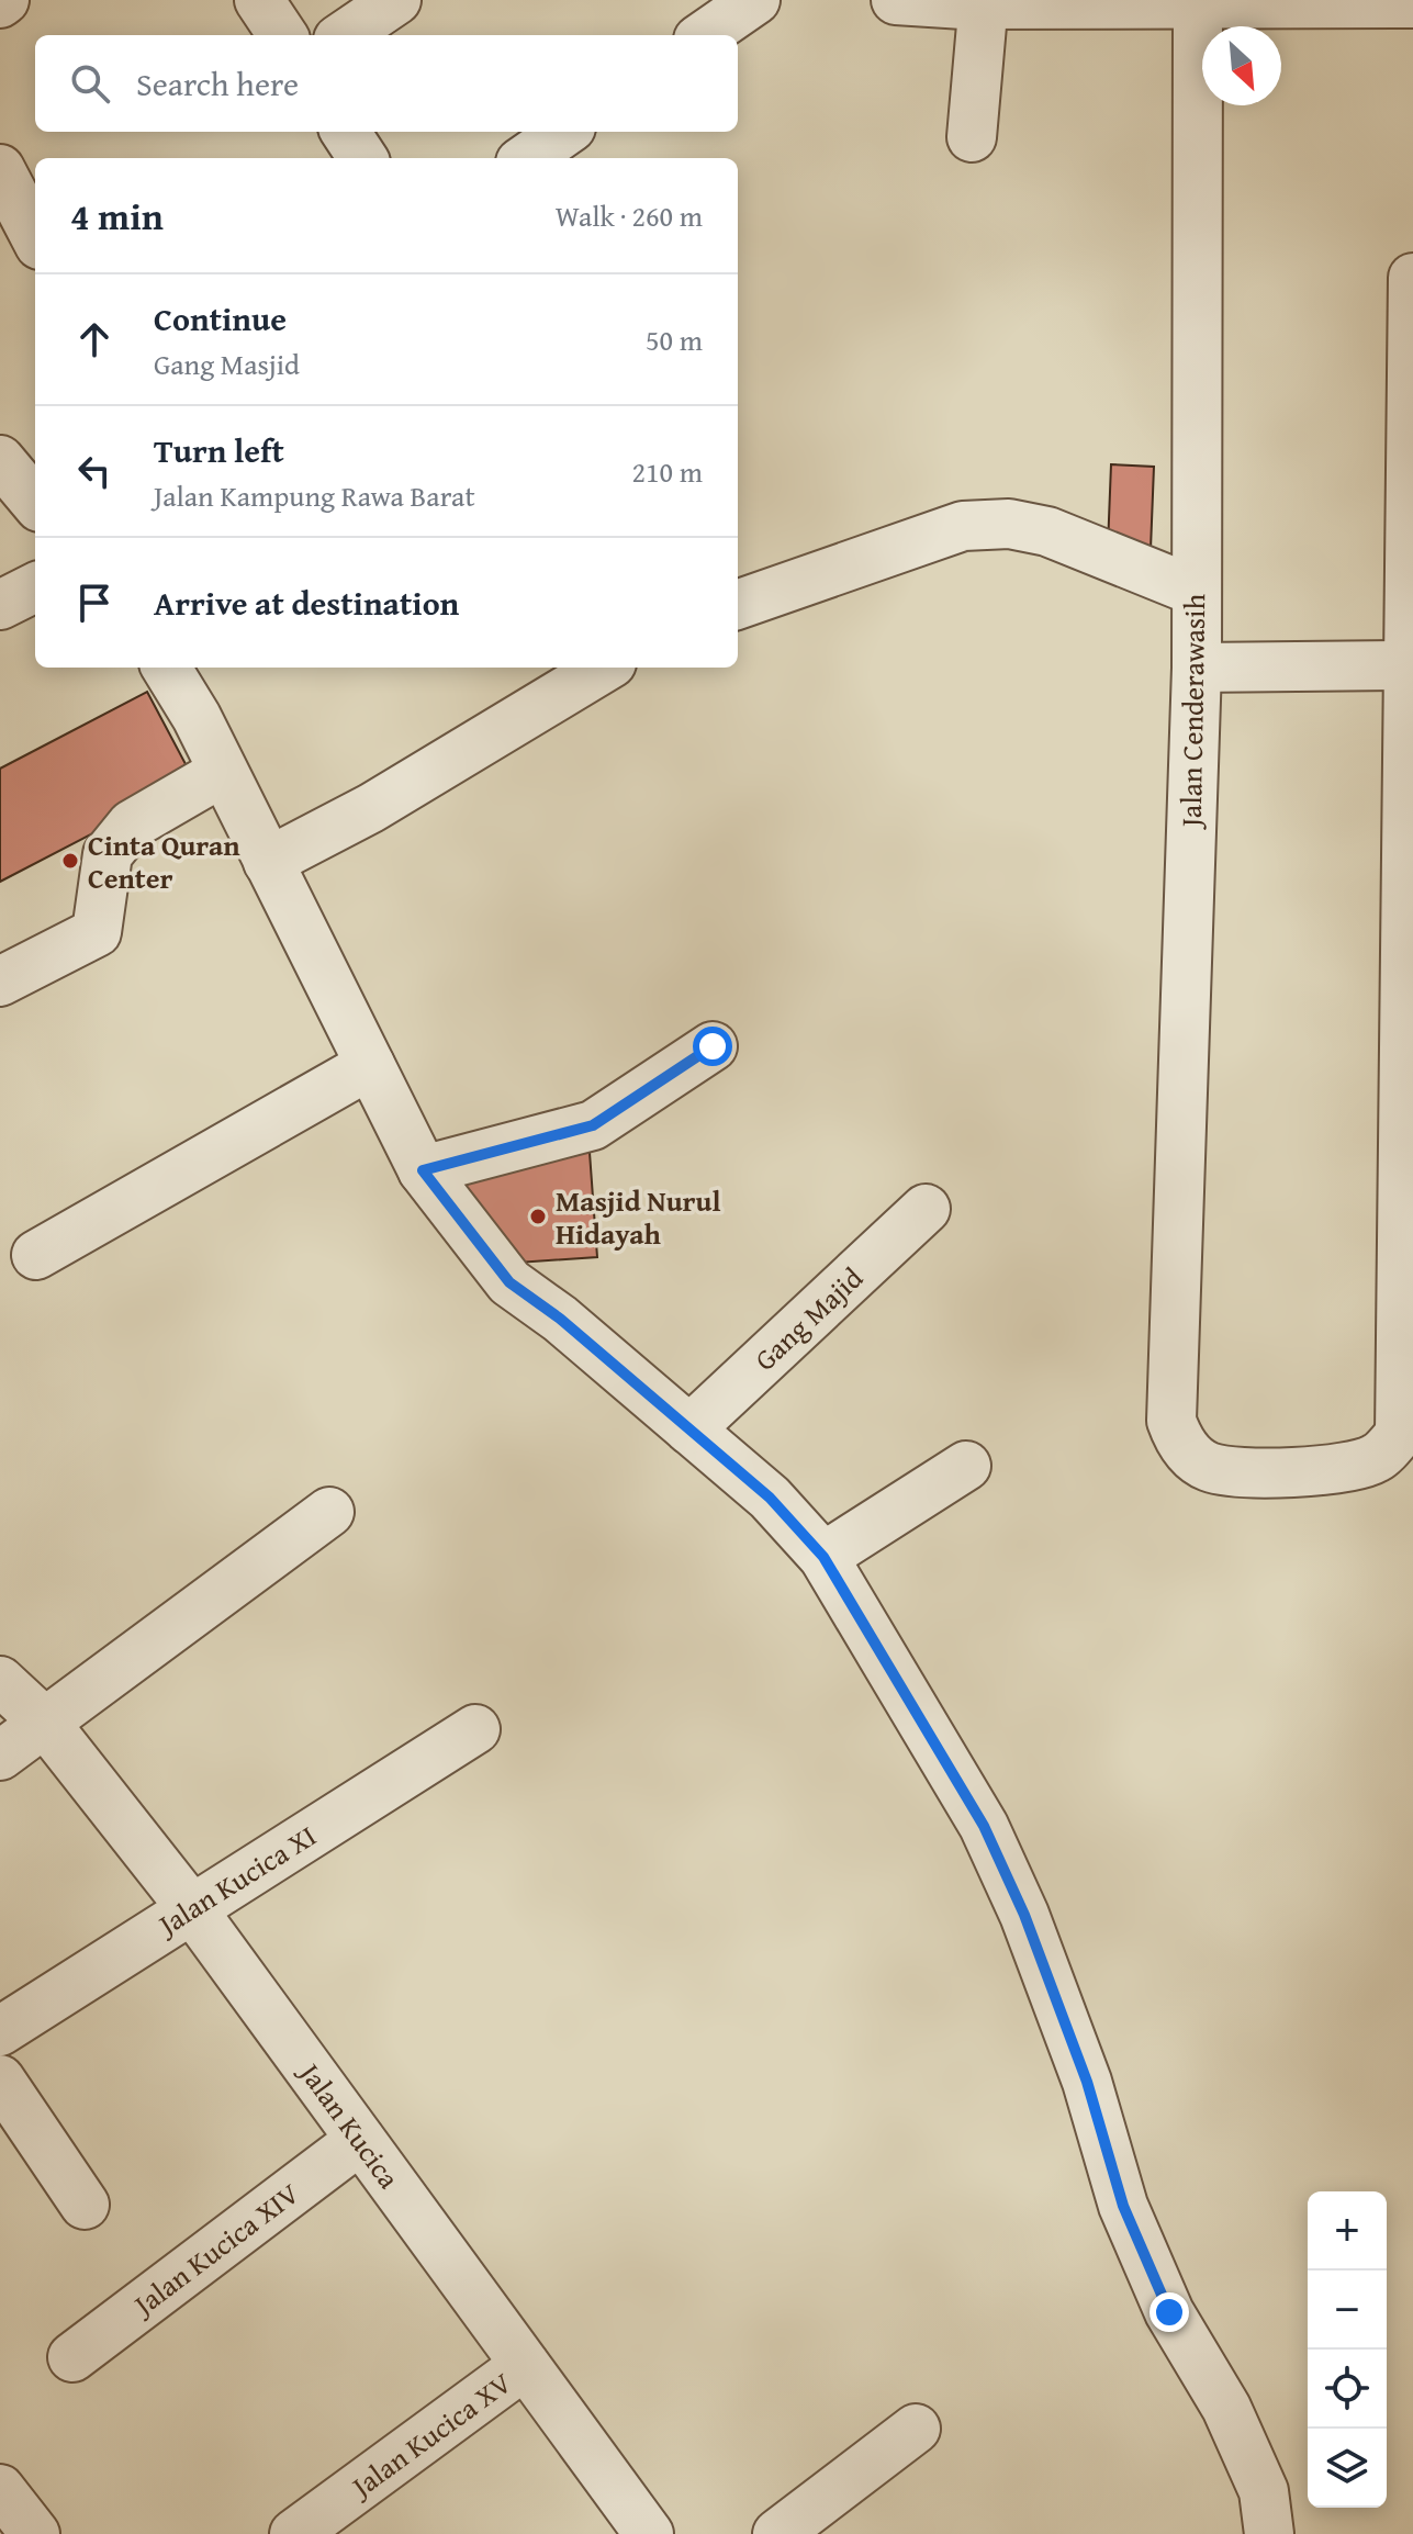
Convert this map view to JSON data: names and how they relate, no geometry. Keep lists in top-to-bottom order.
{
  "streets": {
    "street": [
      "Jalan Cenderawasih",
      "Gang Majid",
      "Jalan Kucica XI",
      "Jalan Kucica",
      "Jalan Kucica XIV",
      "Jalan Kucica XV"
    ]
  },
  "crossings": [
    ["Jalan Kucica XI", "Jalan Kucica"],
    ["Jalan Kucica", "Jalan Kucica XIV"],
    ["Jalan Kucica", "Jalan Kucica XV"]
  ],
  "places": ["Cinta Quran Center", "Masjid Nurul Hidayah"],
  "north": "bottom right",
  "page": {
    "search": "Search here",
    "heading": ["4 min", "Walk · 260 m"],
    "list": [
      ["Continue", "Gang Masjid", "50 m"],
      ["Turn left", "Jalan Kampung Rawa Barat", "210 m"],
      "Arrive at destination"
    ],
    "map_buttons": ["+", "−"]
  }
}
